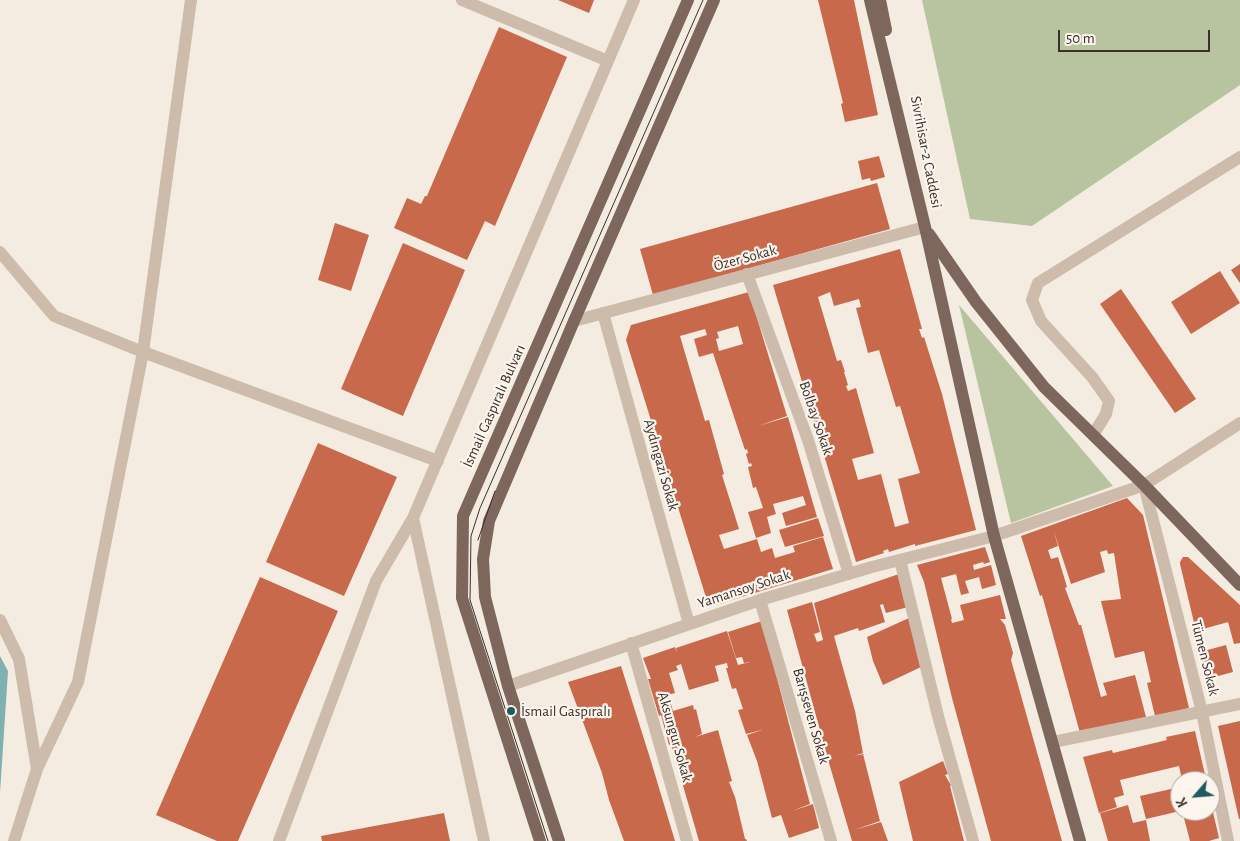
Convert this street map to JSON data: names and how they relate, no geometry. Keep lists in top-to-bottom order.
{
  "streets": {
    "main road": ["Sivrihisar-2 Caddesi", "İsmail Gaspıralı Bulvarı"],
    "street": [
      "Özer Sokak",
      "Bolbay Sokak",
      "Aydıngazi Sokak",
      "Yamansoy Sokak",
      "Tümen Sokak",
      "Barışseven Sokak",
      "Aksungur Sokak"
    ]
  },
  "crossings": [
    ["Sivrihisar-2 Caddesi", "Özer Sokak"],
    ["Özer Sokak", "Bolbay Sokak"],
    ["Özer Sokak", "Aydıngazi Sokak"],
    ["Bolbay Sokak", "Yamansoy Sokak"],
    ["Aydıngazi Sokak", "Yamansoy Sokak"],
    ["Yamansoy Sokak", "Tümen Sokak"],
    ["Yamansoy Sokak", "Barışseven Sokak"],
    ["Yamansoy Sokak", "Aksungur Sokak"]
  ],
  "places": ["İsmail Gaspıralı"],
  "scale_bar": "50 m",
  "north": "bottom left"
}
